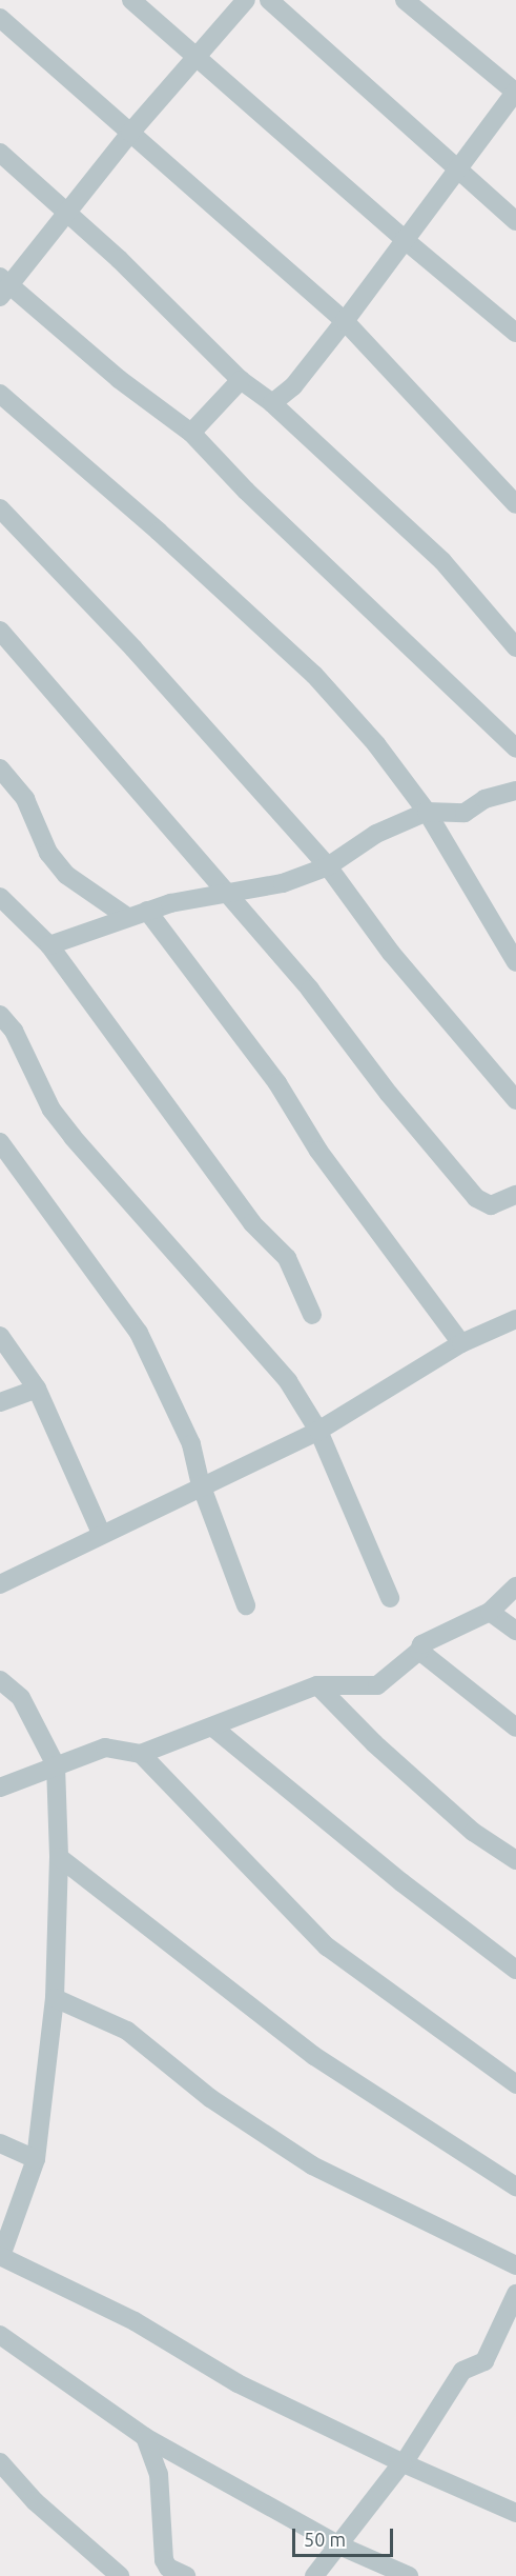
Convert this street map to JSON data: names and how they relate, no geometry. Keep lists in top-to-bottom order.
{
  "scale_bar": "50 m"
}
